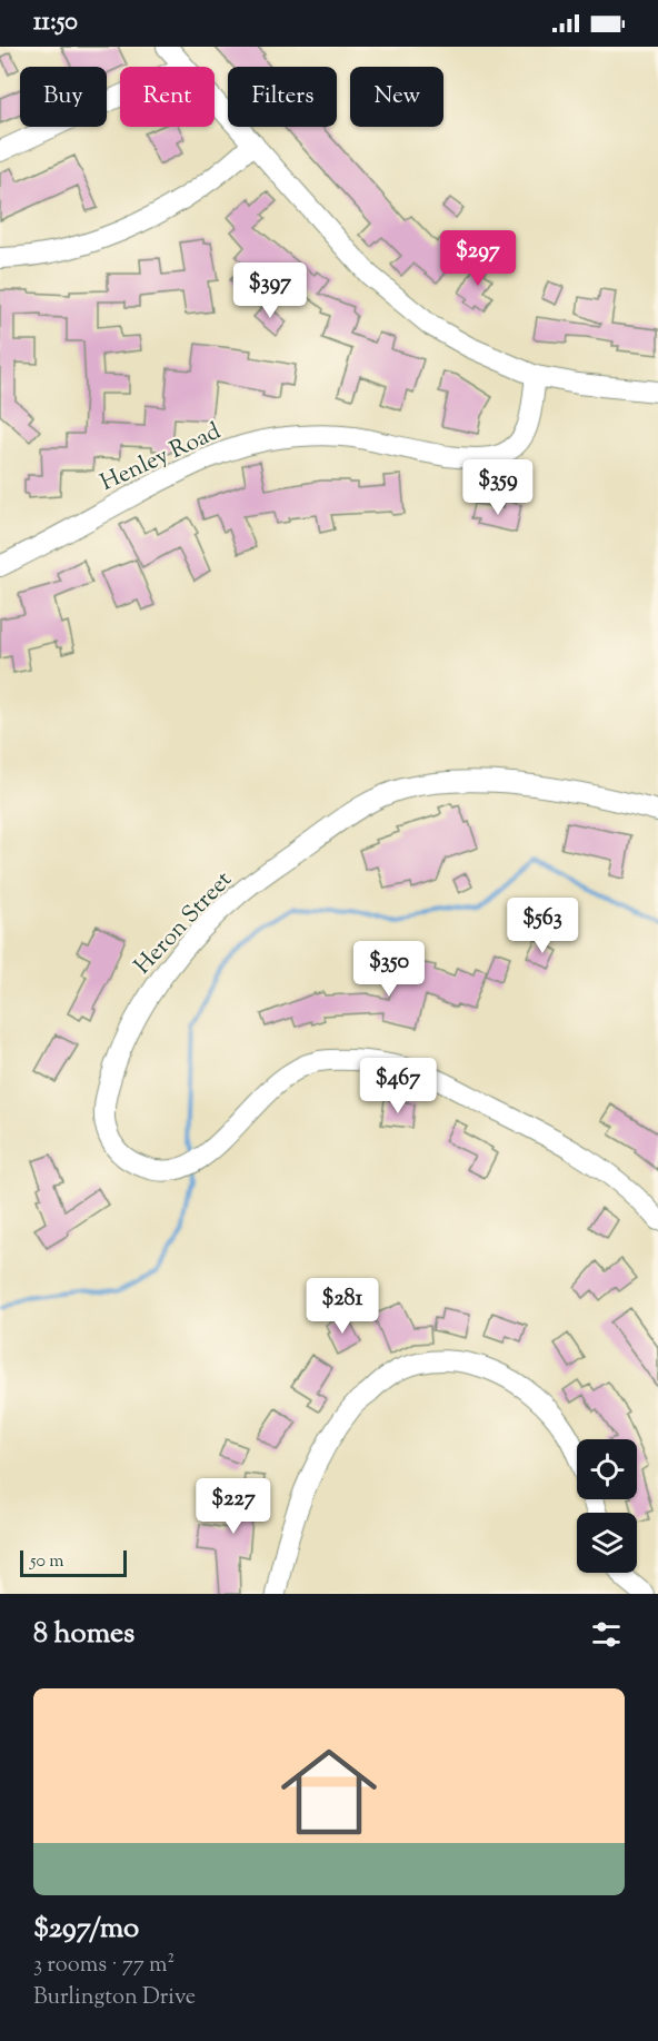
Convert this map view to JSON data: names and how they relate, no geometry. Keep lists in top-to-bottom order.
{
  "streets": {
    "street": ["Henley Road", "Heron Street"]
  },
  "scale_bar": "50 m",
  "page": {
    "status": "11:50",
    "chip": [
      "Buy",
      "Rent",
      "Filters",
      "New"
    ],
    "price": [
      "$297",
      "$397",
      "$359",
      "$563",
      "$350",
      "$467",
      "$281",
      "$227"
    ],
    "scale": "50 m",
    "heading": "8 homes",
    "list": [
      {
        "name": "$297/mo",
        "note": "3 rooms · 77 m² · Burlington Drive"
      }
    ]
  }
}
